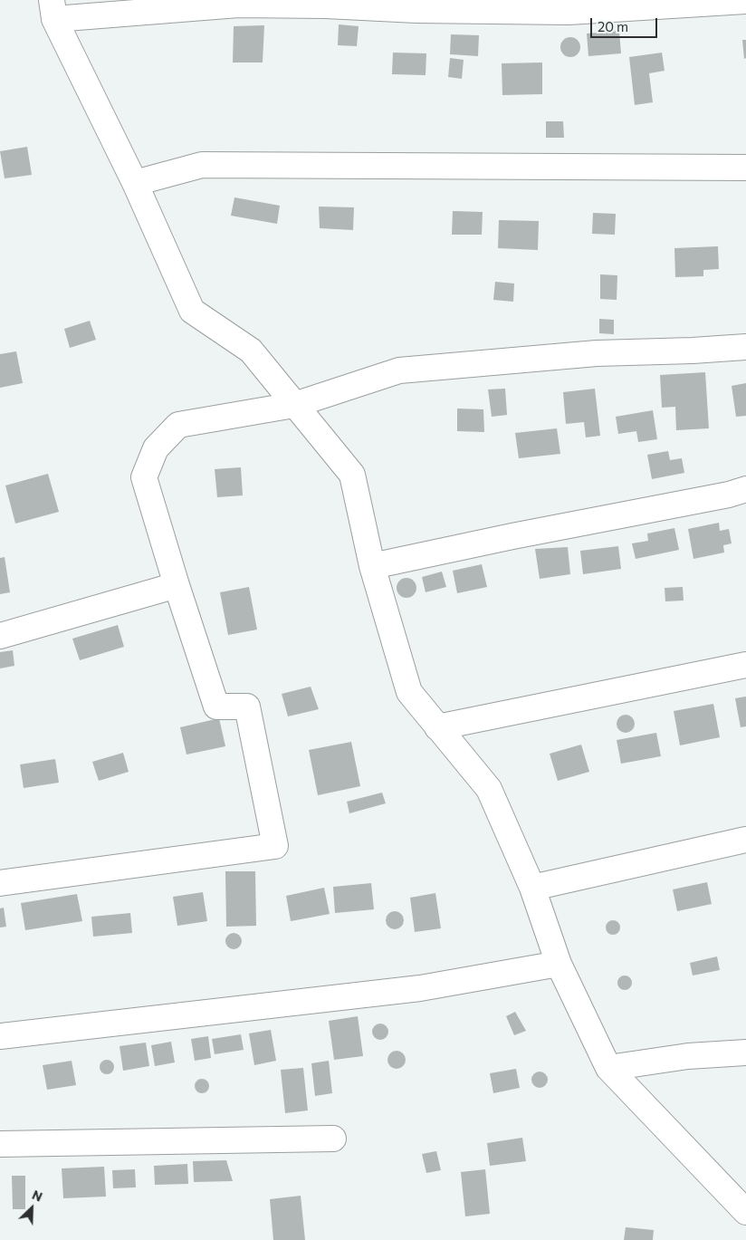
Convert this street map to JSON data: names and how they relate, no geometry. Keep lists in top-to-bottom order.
{
  "scale_bar": "20 m",
  "north": "top right"
}
